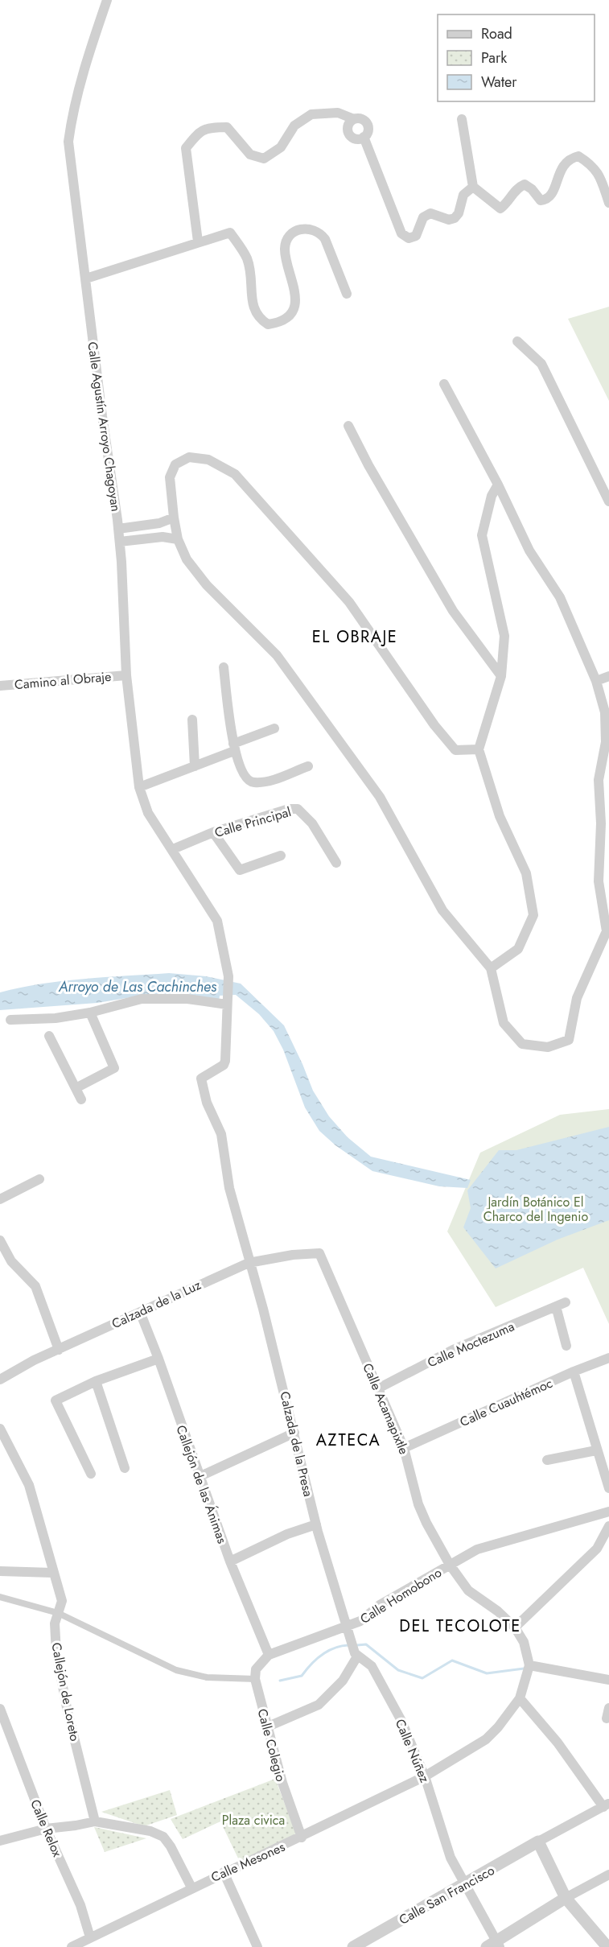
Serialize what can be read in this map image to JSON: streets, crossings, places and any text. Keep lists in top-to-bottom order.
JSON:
{
  "streets": {
    "street": [
      "Calle Agustín Arroyo Chagoyan",
      "Camino al Obraje",
      "Calle Principal",
      "Calzada de la Luz",
      "Calle Moctezuma",
      "Calle Cuauhtémoc",
      "Calle Acamapixtle",
      "Calzada de la Presa",
      "Callejón de las Ánimas",
      "Calle Homobono",
      "Callejón de Loreto",
      "Calle Colegio",
      "Calle Núñez",
      "Calle Relox",
      "Calle Mesones",
      "Calle San Francisco"
    ]
  },
  "crossings": [
    ["Calle Agustín Arroyo Chagoyan", "Camino al Obraje"],
    ["Calle Agustín Arroyo Chagoyan", "Calle Principal"],
    ["Calle Agustín Arroyo Chagoyan", "Calzada de la Presa"],
    ["Calzada de la Luz", "Calle Acamapixtle"],
    ["Calzada de la Luz", "Calzada de la Presa"],
    ["Calzada de la Luz", "Callejón de las Ánimas"],
    ["Calle Moctezuma", "Calle Acamapixtle"],
    ["Calle Cuauhtémoc", "Calle Acamapixtle"],
    ["Calle Acamapixtle", "Calle Homobono"],
    ["Calzada de la Presa", "Calle Homobono"],
    ["Callejón de las Ánimas", "Calle Homobono"],
    ["Calle Colegio", "Calle Mesones"],
    ["Calle Núñez", "Calle Mesones"],
    ["Calle Núñez", "Calle San Francisco"],
    ["Calle Relox", "Calle Mesones"]
  ],
  "districts": ["EL OBRAJE", "AZTECA", "DEL TECOLOTE"],
  "water": ["Arroyo de Las Cachinches"],
  "parks": ["Jardín Botánico El Charco del Ingenio", "Plaza civica"],
  "legend": ["Road", "Park", "Water"]
}
